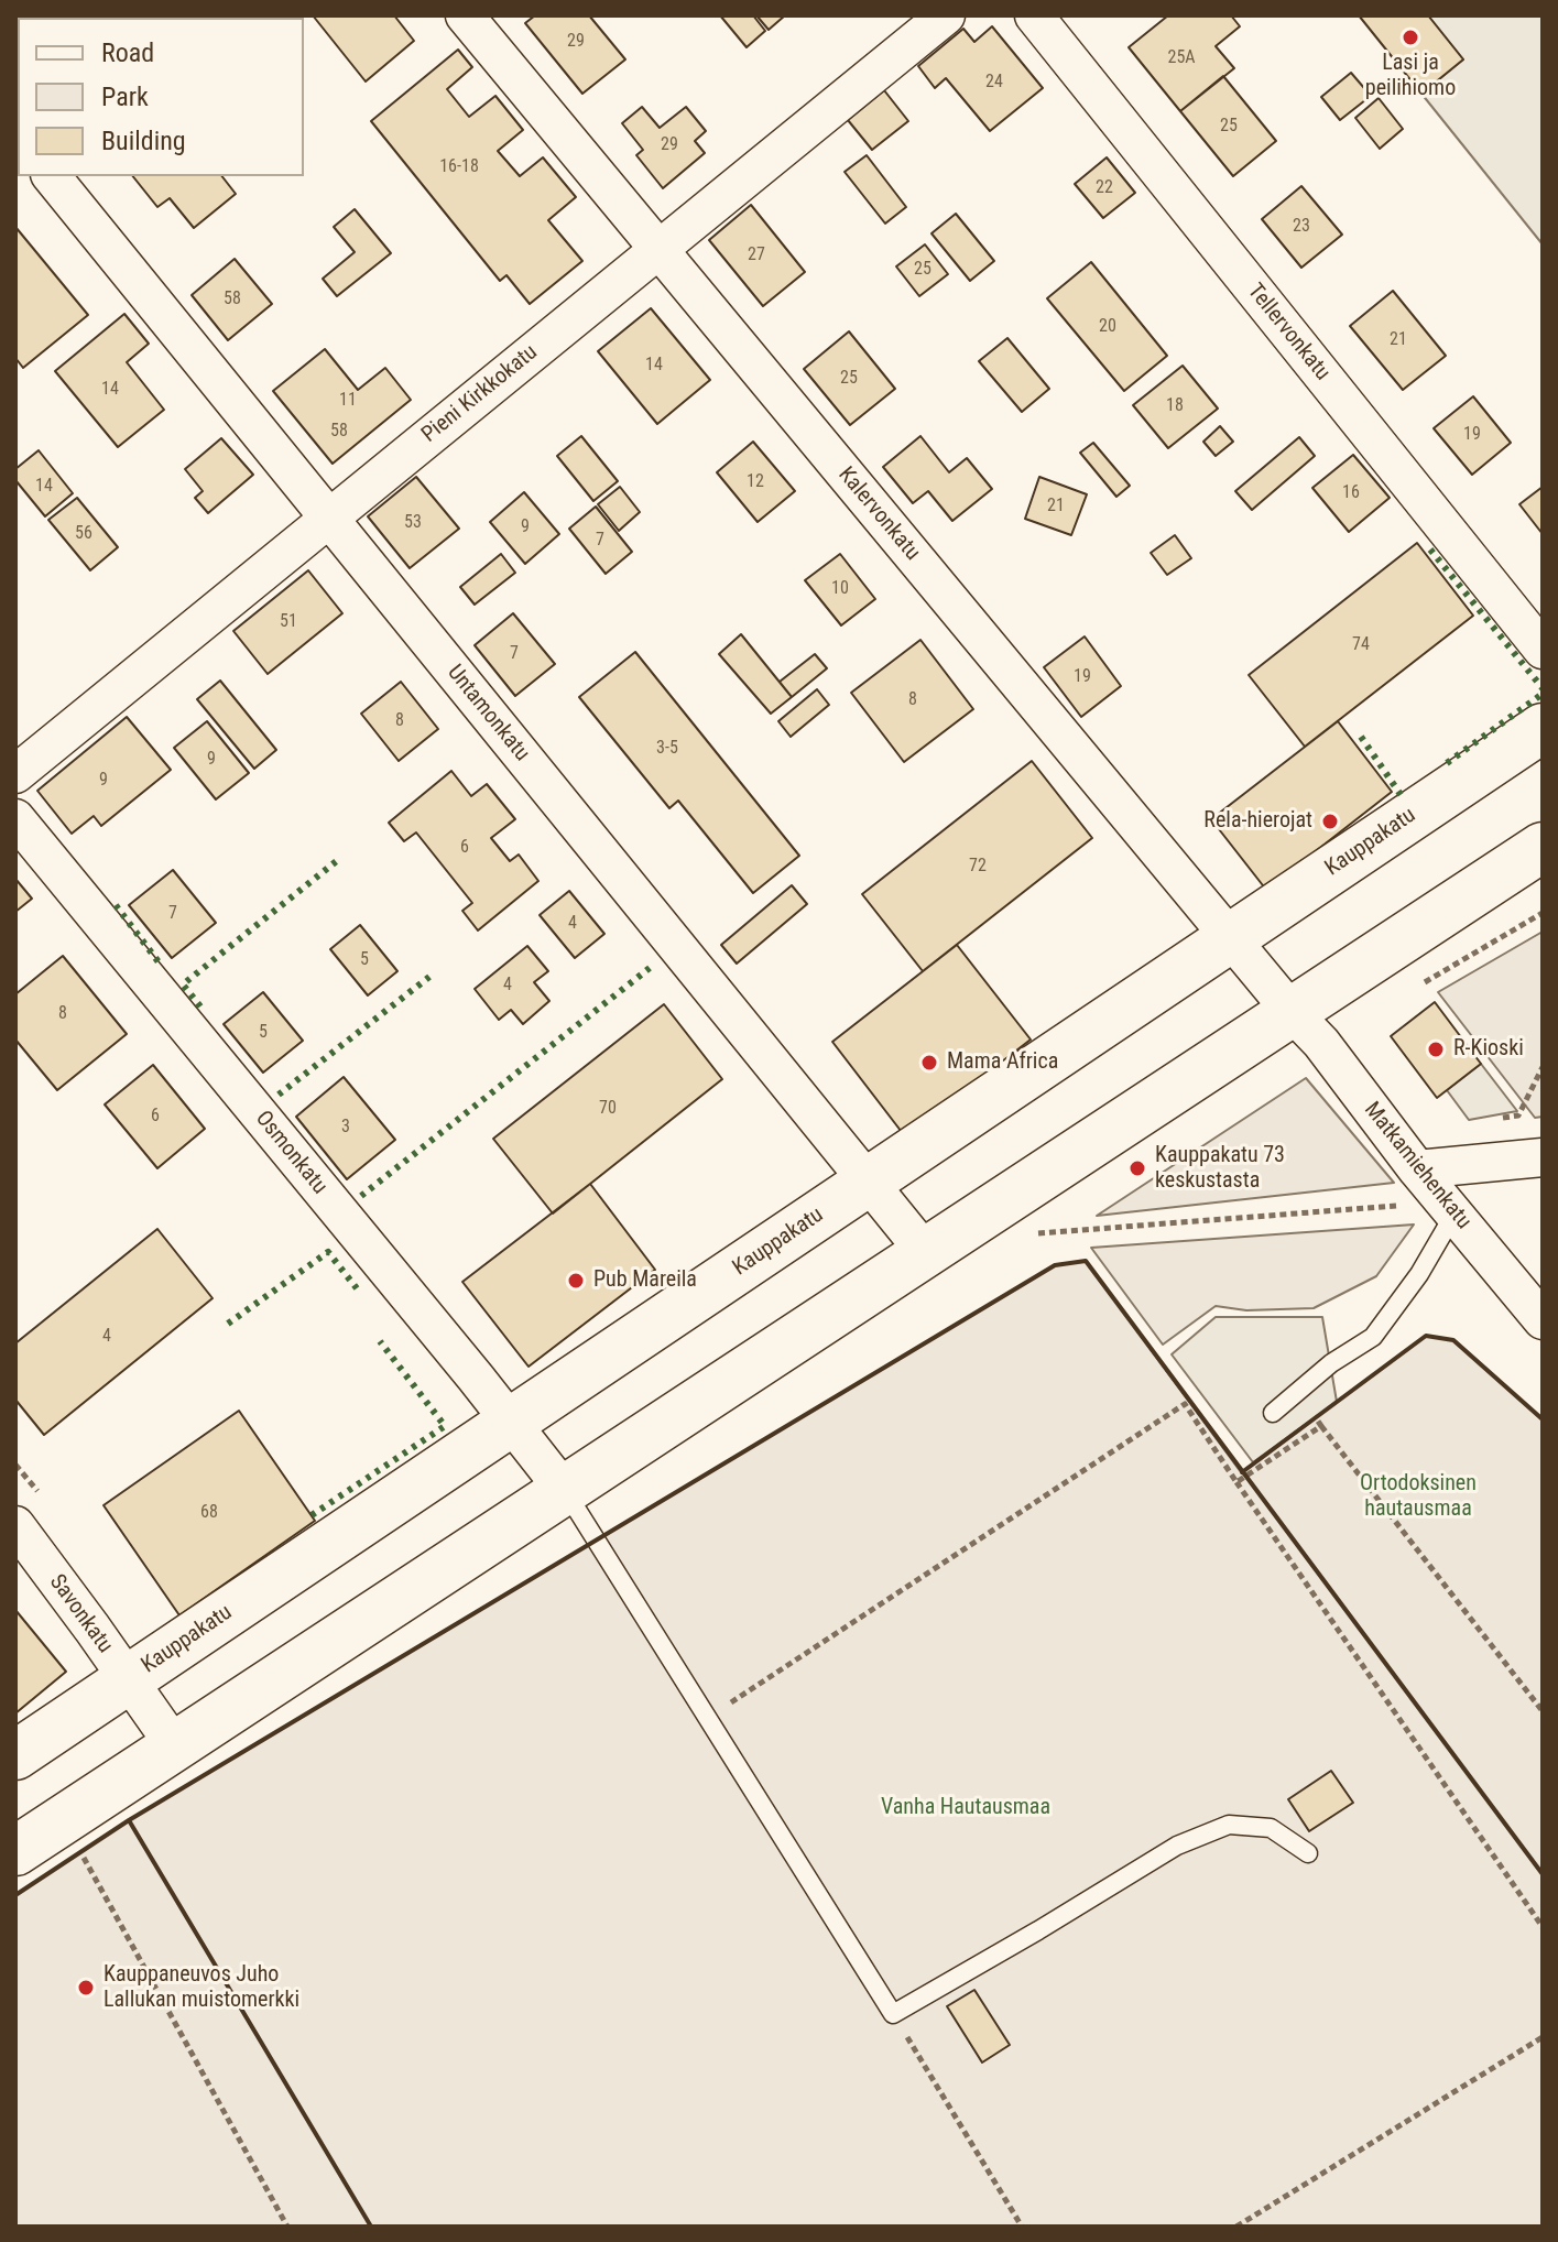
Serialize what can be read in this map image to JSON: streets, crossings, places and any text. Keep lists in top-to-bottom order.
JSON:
{
  "streets": {
    "main road": ["Kauppakatu"],
    "street": [
      "Tellervonkatu",
      "Pieni Kirkkokatu",
      "Kalervonkatu",
      "Untamonkatu",
      "Osmonkatu",
      "Matkamiehenkatu",
      "Savonkatu"
    ]
  },
  "crossings": [
    ["Pieni Kirkkokatu", "Kalervonkatu"],
    ["Pieni Kirkkokatu", "Untamonkatu"],
    ["Kalervonkatu", "Kauppakatu"],
    ["Kalervonkatu", "Matkamiehenkatu"],
    ["Untamonkatu", "Kauppakatu"],
    ["Kauppakatu", "Osmonkatu"],
    ["Kauppakatu", "Savonkatu"]
  ],
  "parks": ["Ortodoksinen hautausmaa", "Vanha Hautausmaa"],
  "places": [
    "Lasi ja peilihiomo",
    "Rela-hierojat",
    "R-Kioski",
    "Mama Africa",
    "Kauppakatu 73 keskustasta",
    "Pub Mareila",
    "Kauppaneuvos Juho Lallukan muistomerkki"
  ],
  "house_numbers": [
    "29",
    "25A",
    "24",
    "25",
    "29",
    "16-18",
    "22",
    "23",
    "27",
    "25",
    "58",
    "20",
    "21",
    "14",
    "25",
    "14",
    "11",
    "18",
    "58",
    "19",
    "12",
    "14",
    "16",
    "21",
    "53",
    "9",
    "56",
    "7",
    "10",
    "51",
    "74",
    "7",
    "19",
    "8",
    "8",
    "3-5",
    "9",
    "9",
    "6",
    "72",
    "7",
    "4",
    "5",
    "4",
    "8",
    "5",
    "70",
    "6",
    "3",
    "4",
    "68"
  ],
  "legend": ["Road", "Park", "Building"]
}
